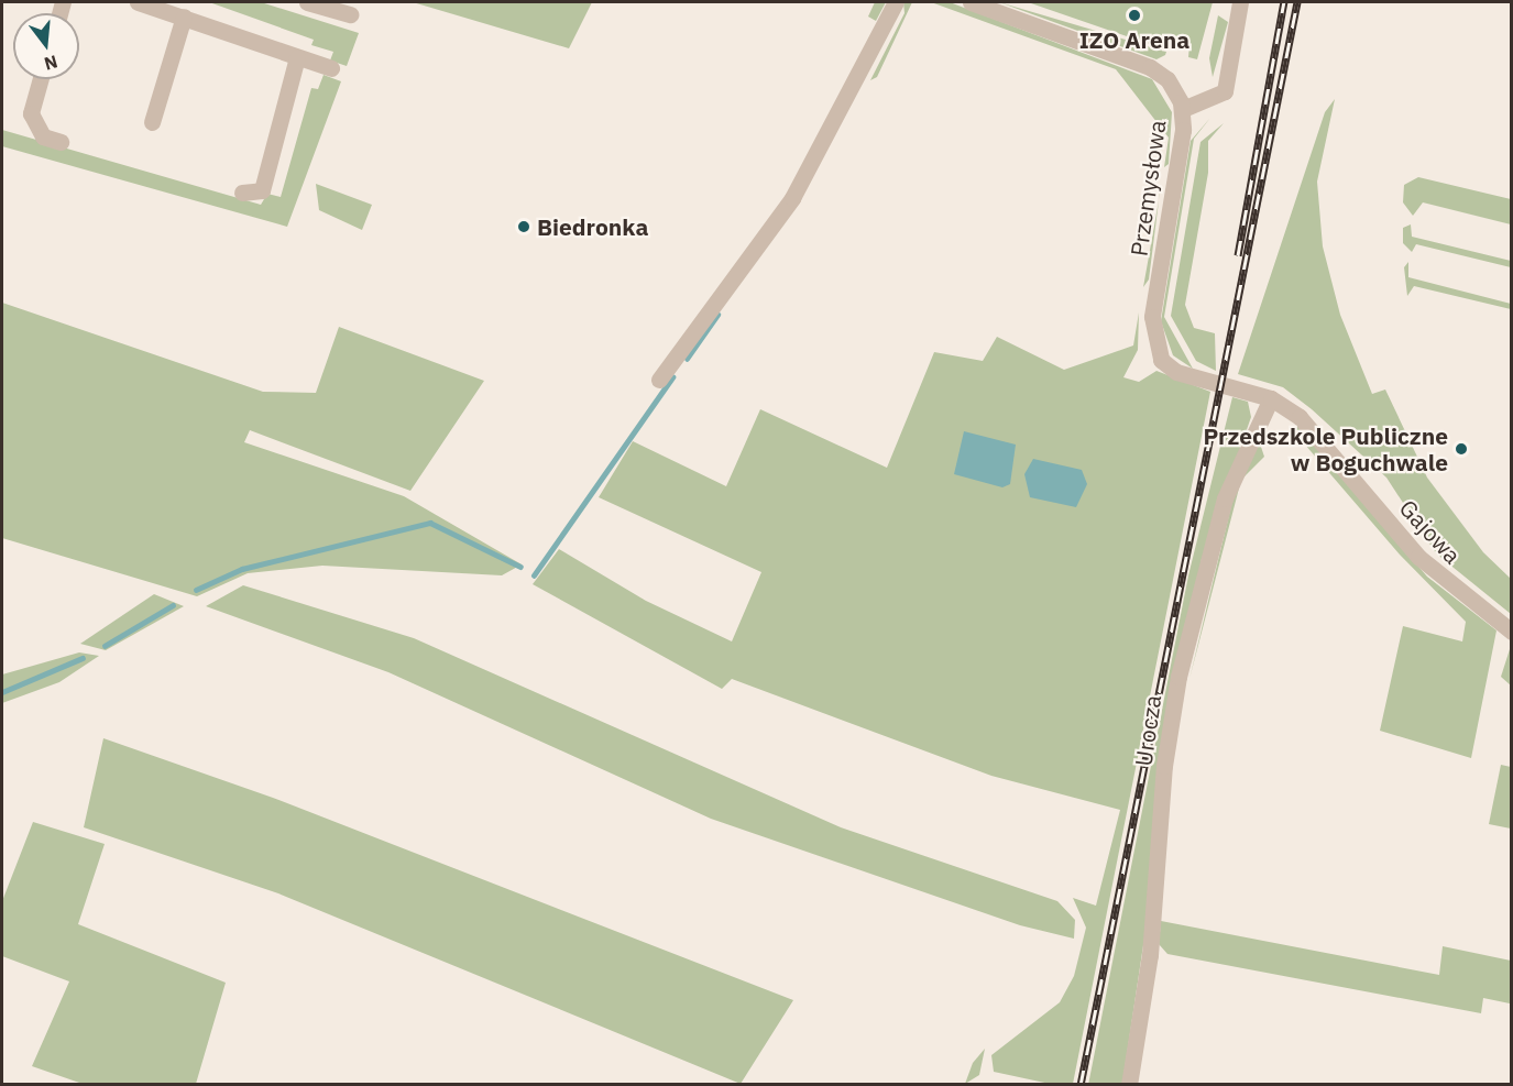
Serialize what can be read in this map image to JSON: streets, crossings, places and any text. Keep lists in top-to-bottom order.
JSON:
{
  "streets": {
    "street": ["Przemysłowa", "Gajowa", "Urocza"]
  },
  "crossings": [
    ["Przemysłowa", "Gajowa"],
    ["Przemysłowa", "Urocza"],
    ["Gajowa", "Urocza"]
  ],
  "places": ["IZO Arena", "Biedronka", "Przedszkole Publiczne w Boguchwale"],
  "north": "bottom"
}
